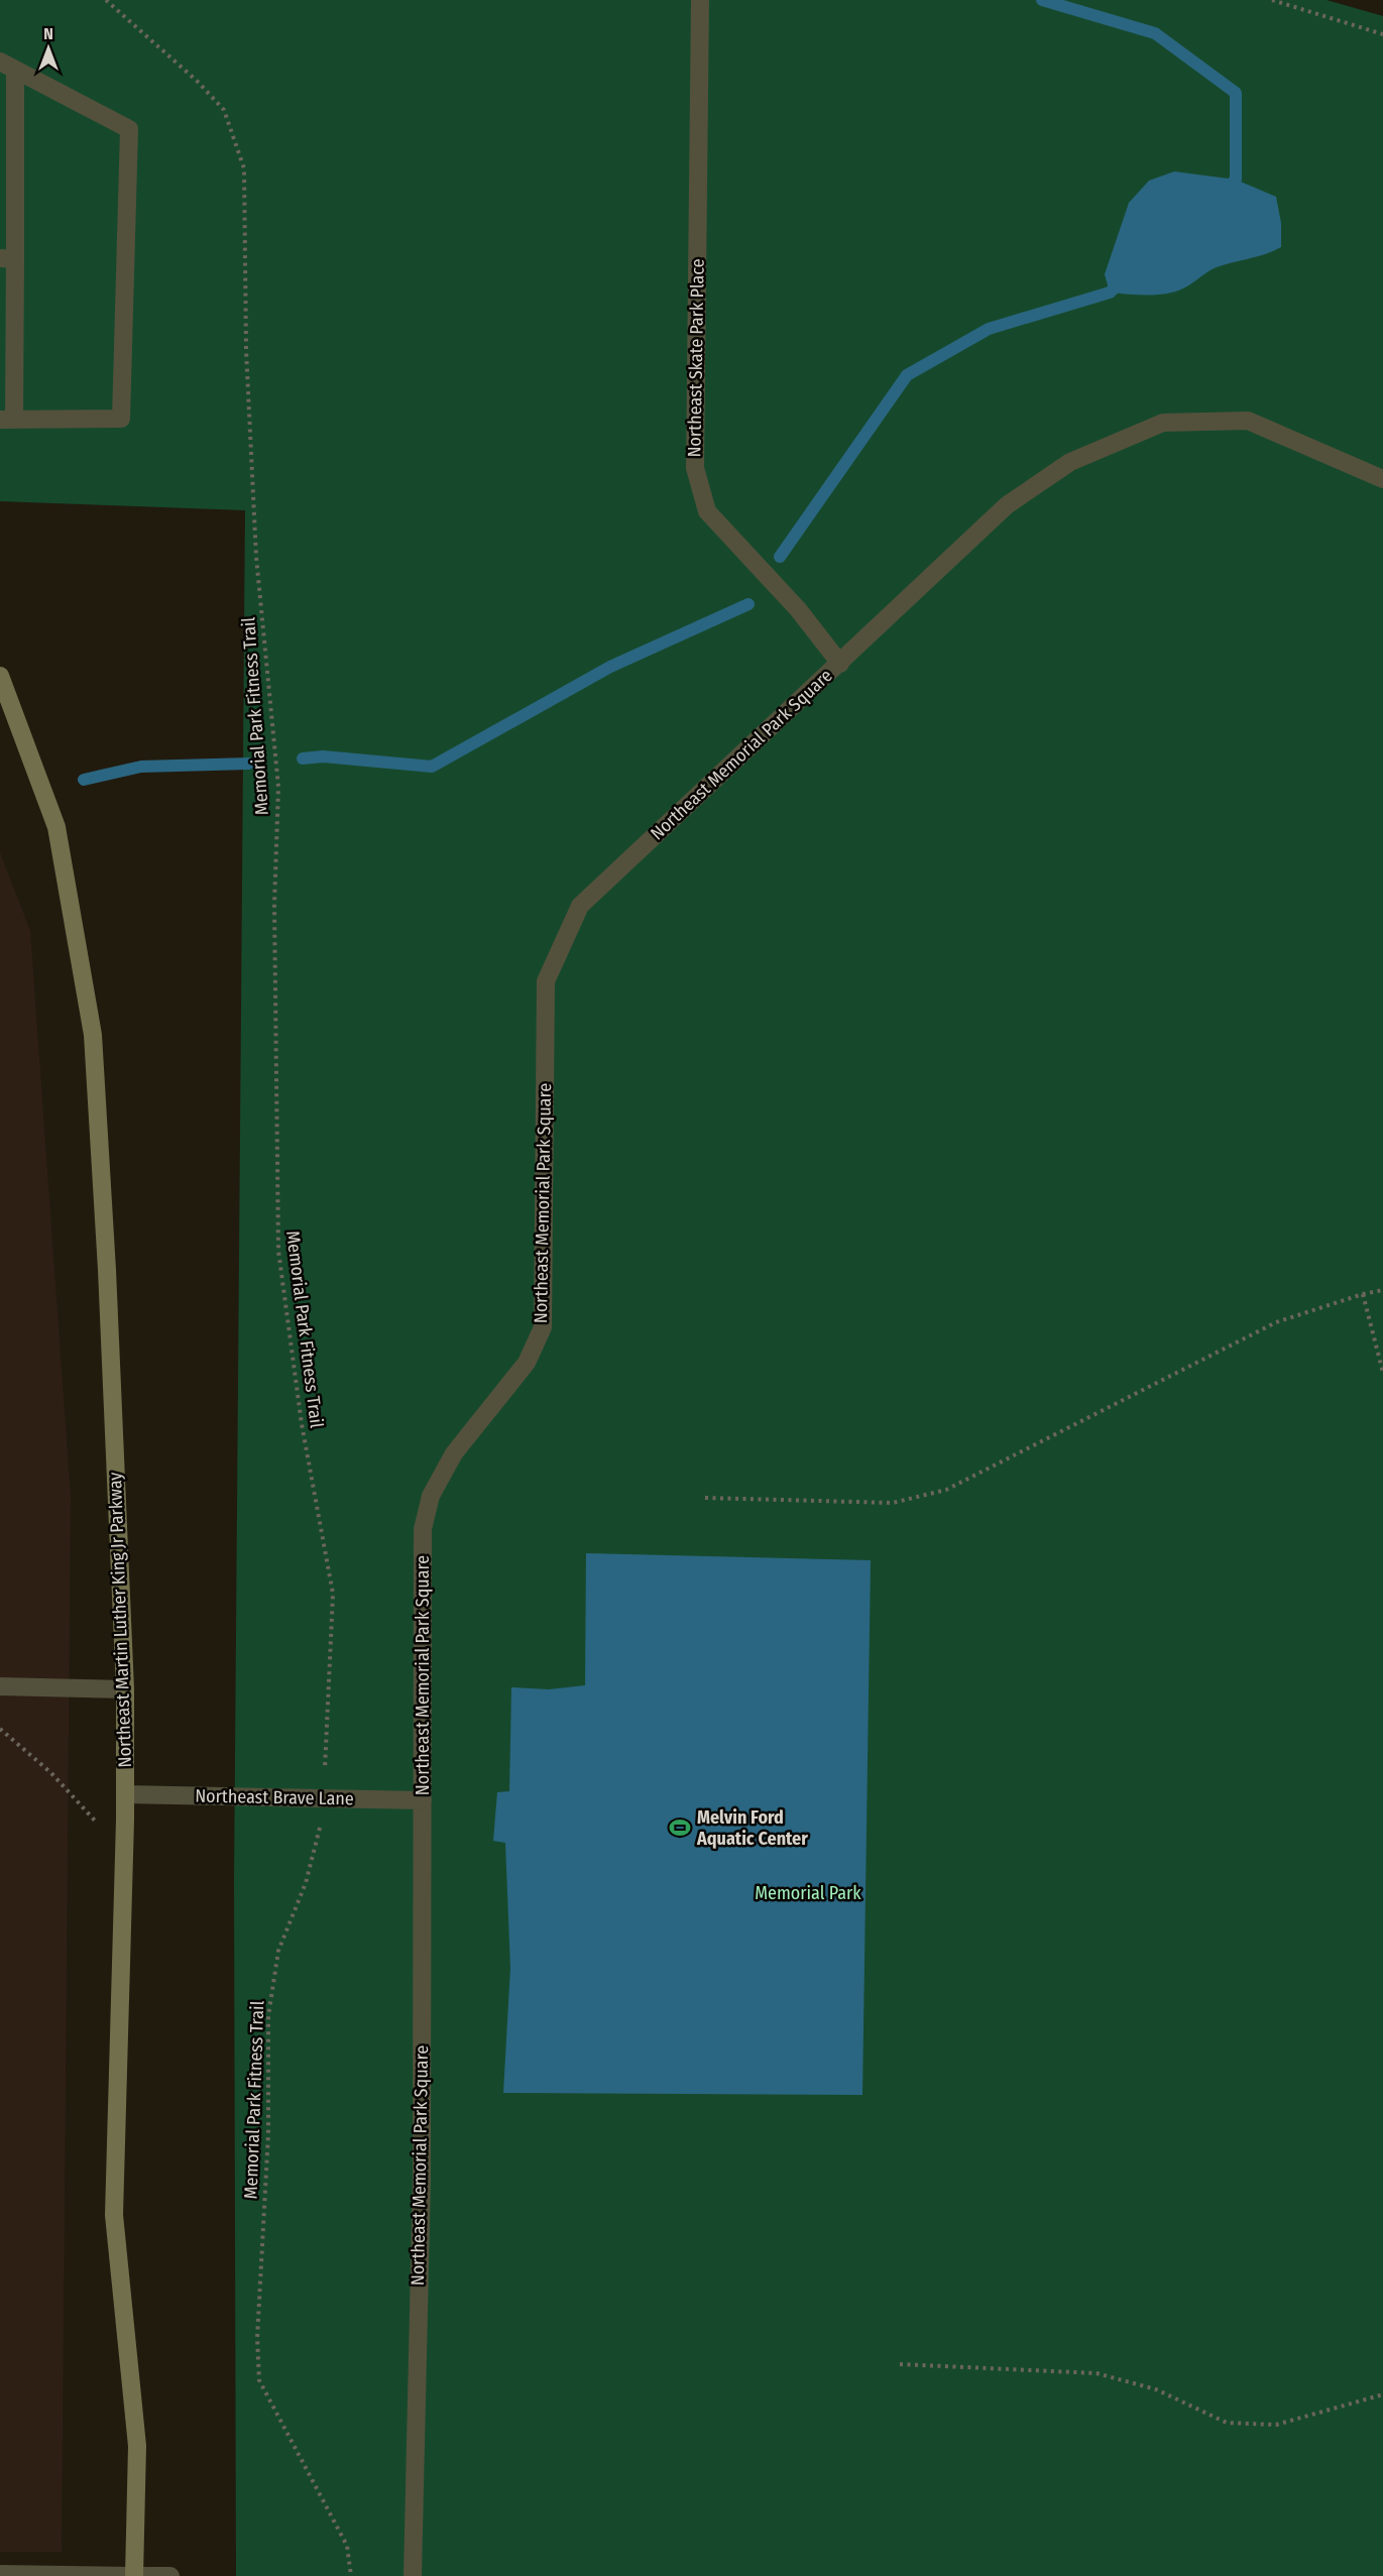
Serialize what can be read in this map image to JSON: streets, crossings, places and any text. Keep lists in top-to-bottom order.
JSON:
{
  "streets": {
    "street": [
      "Northeast Skate Park Place",
      "Northeast Memorial Park Square",
      "Northeast Martin Luther King Jr Parkway",
      "Northeast Brave Lane"
    ],
    "path": ["Memorial Park Fitness Trail"]
  },
  "crossings": [
    ["Northeast Skate Park Place", "Northeast Memorial Park Square"],
    ["Memorial Park Fitness Trail", "Northeast Brave Lane"],
    ["Northeast Memorial Park Square", "Northeast Brave Lane"],
    ["Northeast Martin Luther King Jr Parkway", "Northeast Brave Lane"]
  ],
  "parks": ["Memorial Park"],
  "places": {
    "sports": ["Melvin Ford Aquatic Center"]
  },
  "north": "top"
}
